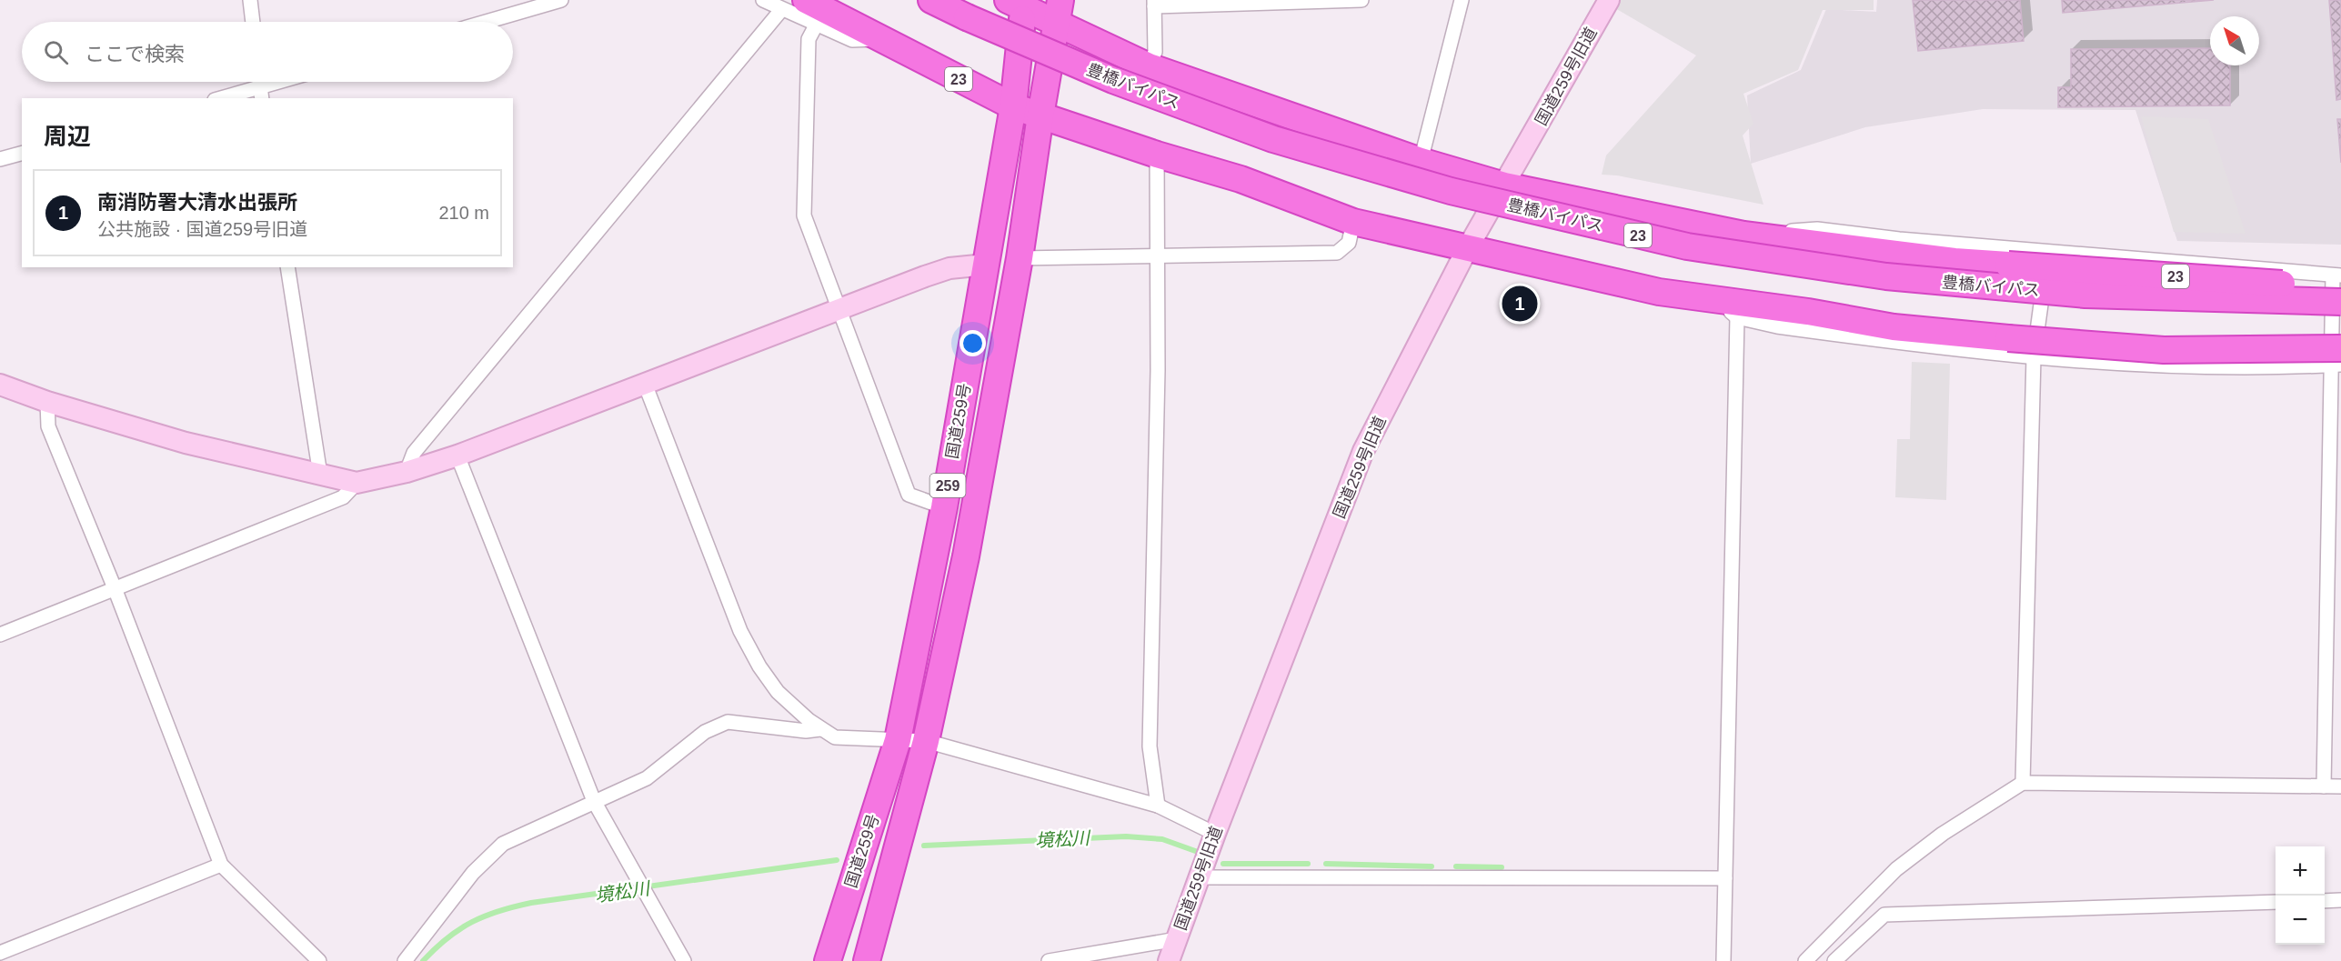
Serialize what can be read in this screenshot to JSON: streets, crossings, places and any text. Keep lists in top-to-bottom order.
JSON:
{
  "streets": {
    "highway": [
      "23",
      "豊橋バイパス",
      "国道259号",
      "259"
    ],
    "street": ["国道259号旧道"]
  },
  "crossings": [
    ["国道259号旧道", "23"],
    ["23", "国道259号"]
  ],
  "water": ["境松川"],
  "north": "top left",
  "page": {
    "search": "ここで検索",
    "heading": "周辺",
    "list": [
      {
        "mark": "1",
        "name": "南消防署大清水出張所",
        "note": "公共施設 · 国道259号旧道",
        "value": "210 m"
      }
    ],
    "pins": "1",
    "map_buttons": ["+", "−"]
  }
}
